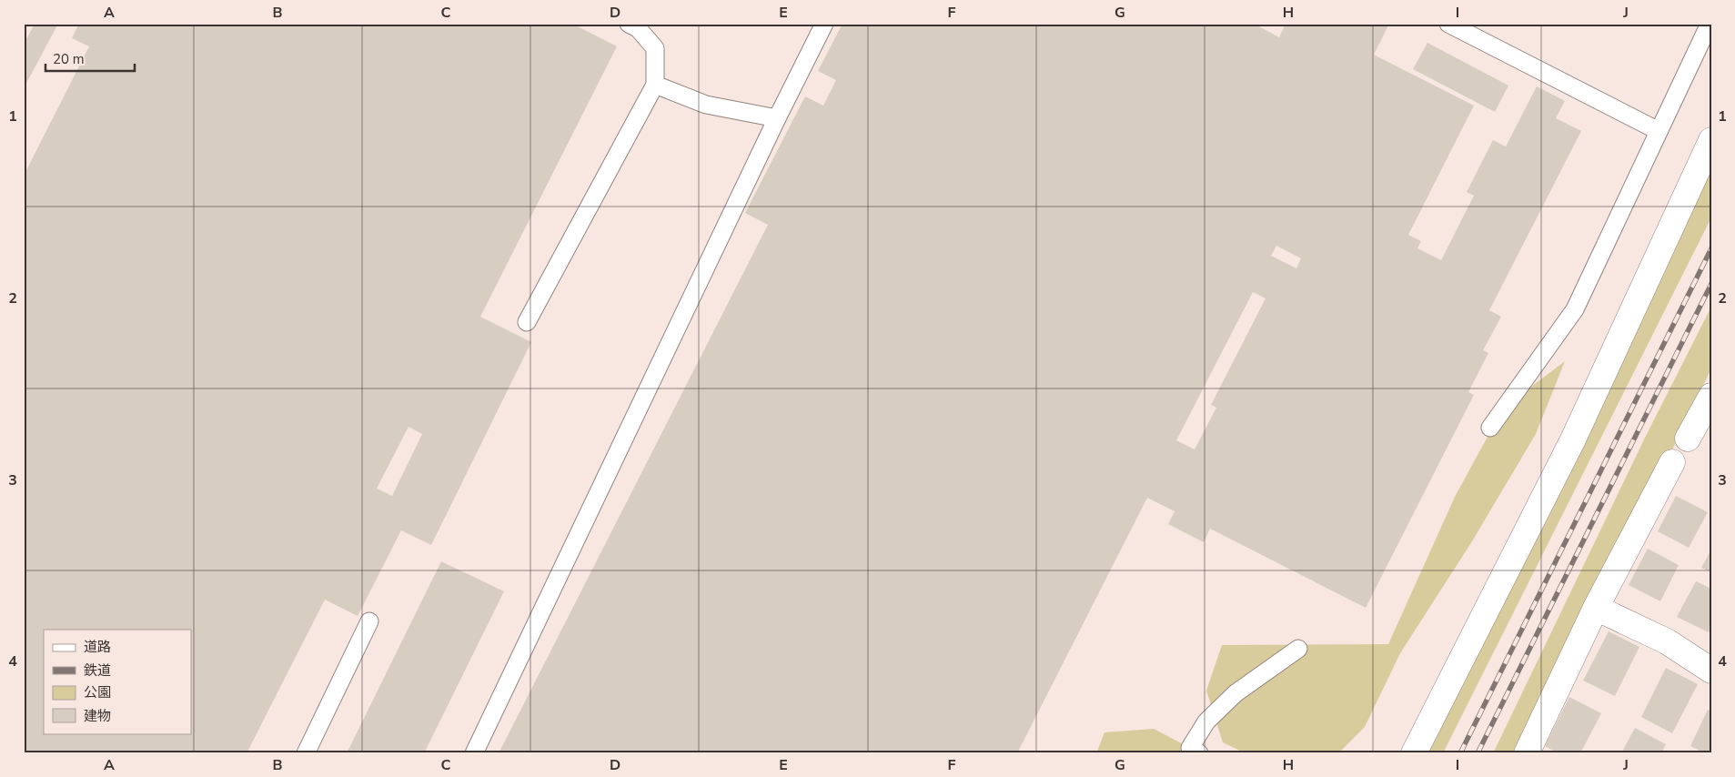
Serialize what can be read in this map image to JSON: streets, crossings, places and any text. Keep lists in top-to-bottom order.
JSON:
{
  "legend": [
    "道路",
    "鉄道",
    "公園",
    "建物"
  ],
  "scale_bar": "20 m",
  "grid": {
    "columns": [
      "A",
      "B",
      "C",
      "D",
      "E",
      "F",
      "G",
      "H",
      "I",
      "J"
    ],
    "rows": [
      "1",
      "2",
      "3",
      "4"
    ]
  }
}
